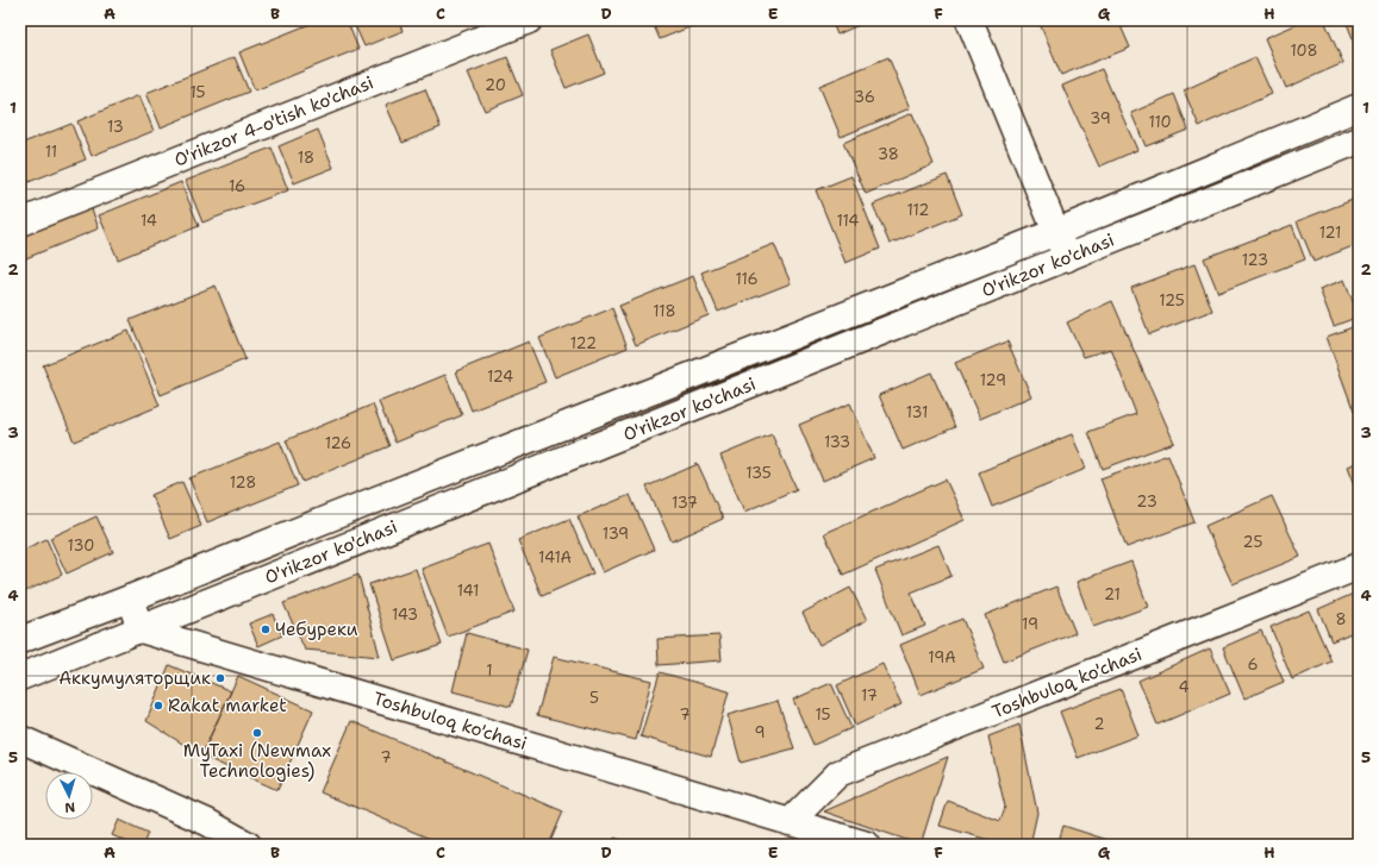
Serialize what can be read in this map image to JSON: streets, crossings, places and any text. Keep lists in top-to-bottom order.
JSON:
{
  "streets": {
    "main road": ["O'rikzor 4-o'tish ko'chasi", "O'rikzor ko'chasi", "Toshbuloq ko'chasi"]
  },
  "crossings": [
    ["O'rikzor ko'chasi", "Toshbuloq ko'chasi"]
  ],
  "places": [
    "Чебуреки",
    "Аккумуляторщик",
    "Rakat market",
    "MyTaxi (Newmax Technologies)"
  ],
  "house_numbers": [
    "108",
    "20",
    "15",
    "36",
    "39",
    "110",
    "13",
    "11",
    "38",
    "18",
    "16",
    "112",
    "14",
    "114",
    "121",
    "123",
    "116",
    "125",
    "118",
    "122",
    "124",
    "129",
    "131",
    "133",
    "126",
    "135",
    "128",
    "23",
    "137",
    "139",
    "25",
    "130",
    "141A",
    "141",
    "21",
    "143",
    "8",
    "19",
    "19A",
    "6",
    "1",
    "4",
    "17",
    "5",
    "7",
    "15",
    "2",
    "9",
    "7"
  ],
  "north": "bottom",
  "grid": {
    "columns": [
      "A",
      "B",
      "C",
      "D",
      "E",
      "F",
      "G",
      "H"
    ],
    "rows": [
      "1",
      "2",
      "3",
      "4",
      "5"
    ]
  }
}
